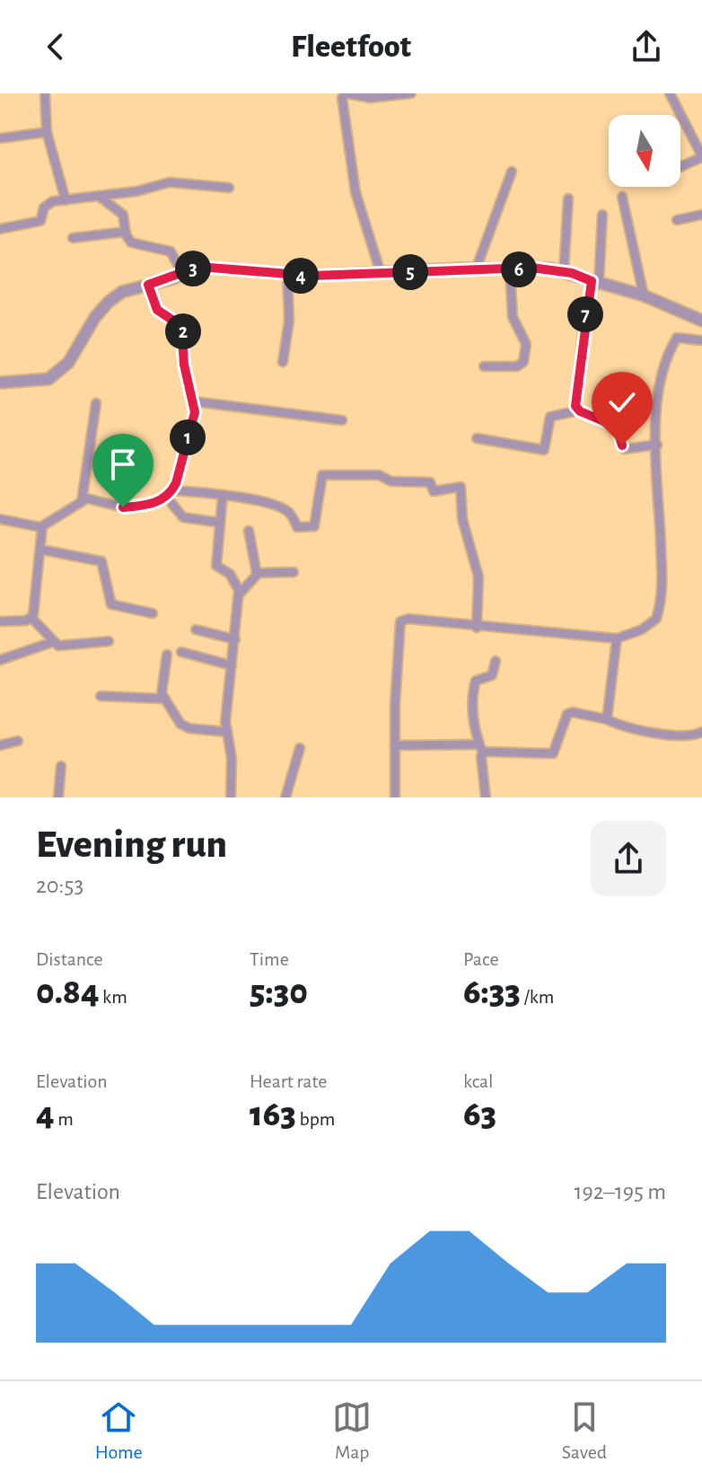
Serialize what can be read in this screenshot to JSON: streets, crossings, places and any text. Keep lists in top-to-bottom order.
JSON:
{
  "north": "bottom",
  "page": {
    "header": "Fleetfoot",
    "pins": [
      "3",
      "6",
      "5",
      "4",
      "7",
      "2",
      "1"
    ],
    "heading": ["Evening run", "20:53"],
    "stats": [
      ["Distance", "0.84 km"],
      ["Time", "5:30"],
      ["Pace", "6:33 /km"],
      ["Elevation", "4 m"],
      ["Heart rate", "163 bpm"],
      ["kcal", "63"]
    ],
    "chart": ["Elevation", "192–195 m"],
    "tabs": ["Home", "Map", "Saved"]
  }
}
